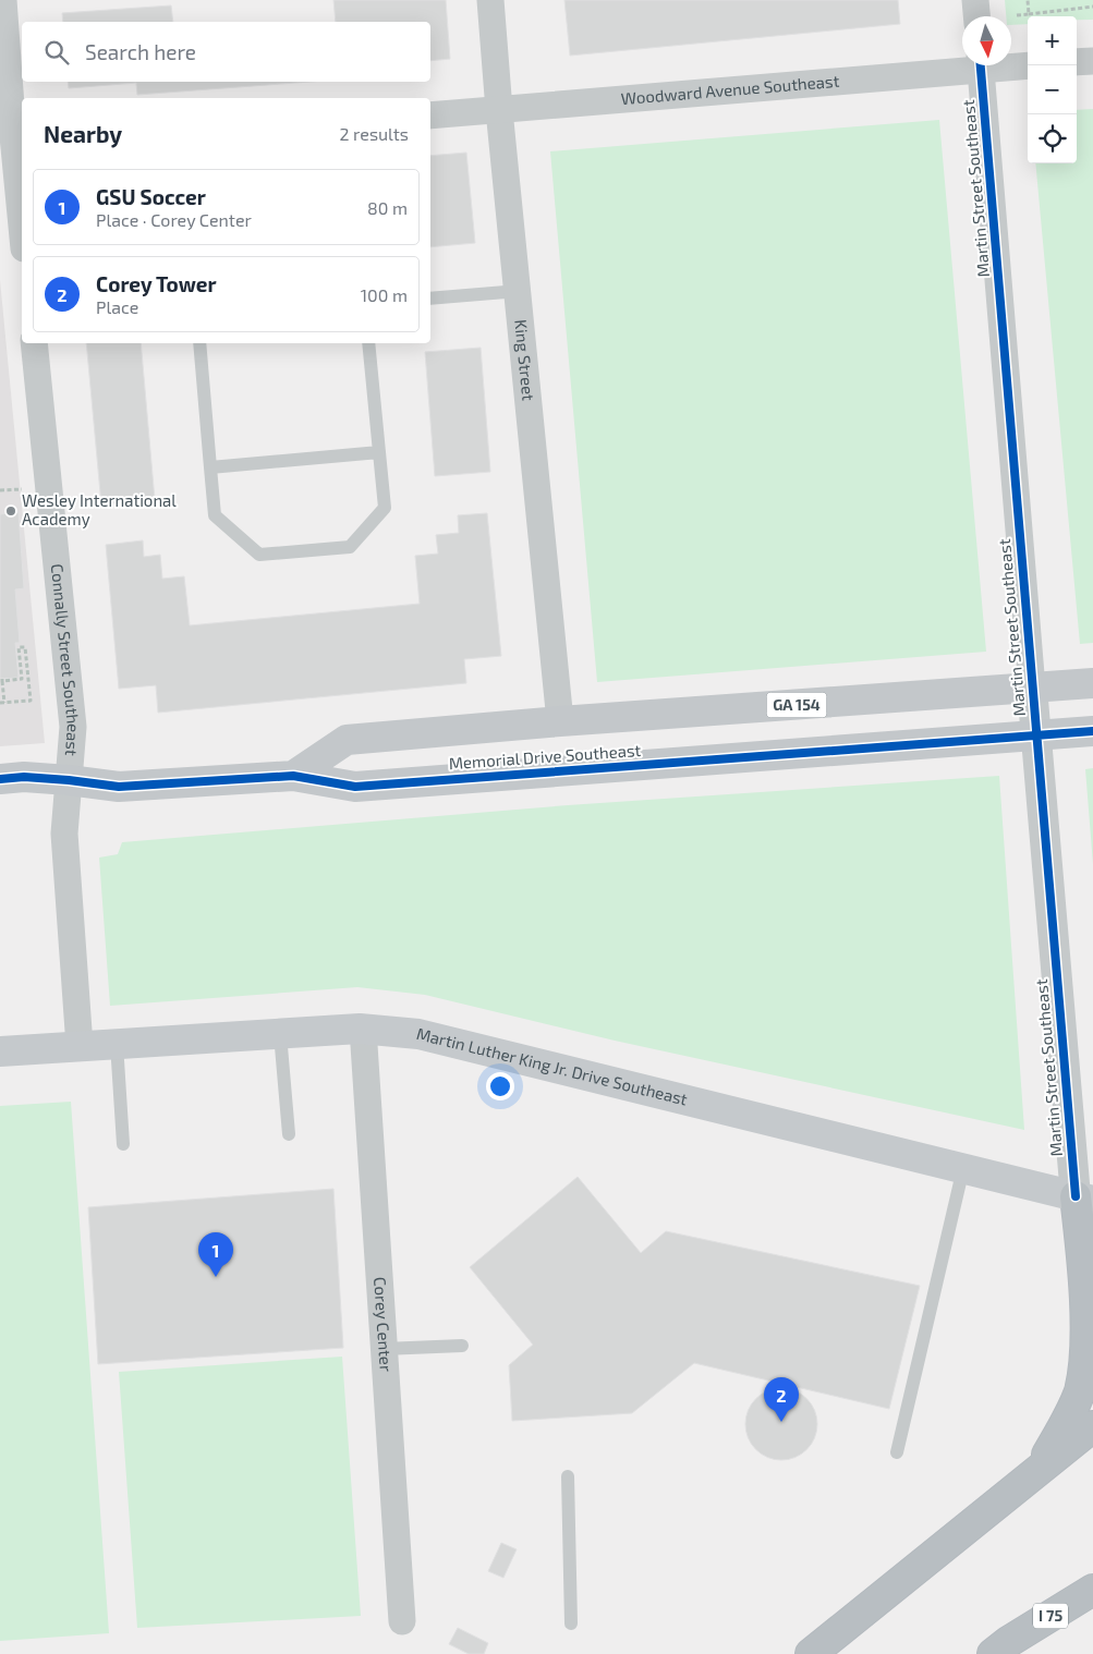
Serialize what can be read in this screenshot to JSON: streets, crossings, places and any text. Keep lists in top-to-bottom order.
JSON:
{
  "streets": {
    "highway": ["I 75"],
    "main road": ["GA 154", "Memorial Drive Southeast", "Martin Luther King Jr. Drive Southeast"],
    "street": [
      "Woodward Avenue Southeast",
      "Martin Street Southeast",
      "King Street",
      "Connally Street Southeast",
      "Corey Center"
    ]
  },
  "crossings": [
    ["Woodward Avenue Southeast", "King Street"],
    ["Martin Street Southeast", "Memorial Drive Southeast"],
    ["Martin Street Southeast", "Martin Luther King Jr. Drive Southeast"],
    ["King Street", "Memorial Drive Southeast"],
    ["Connally Street Southeast", "Memorial Drive Southeast"],
    ["Connally Street Southeast", "Martin Luther King Jr. Drive Southeast"],
    ["Martin Luther King Jr. Drive Southeast", "Corey Center"]
  ],
  "places": ["Wesley International Academy"],
  "north": "bottom",
  "page": {
    "map_buttons": ["+", "−"],
    "search": "Search here",
    "heading": ["Nearby", "2 results"],
    "list": [
      {
        "mark": "1",
        "name": "GSU Soccer",
        "note": "Place · Corey Center",
        "value": "80 m"
      },
      {
        "mark": "2",
        "name": "Corey Tower",
        "note": "Place",
        "value": "100 m"
      }
    ],
    "pins": ["1", "2"]
  }
}
